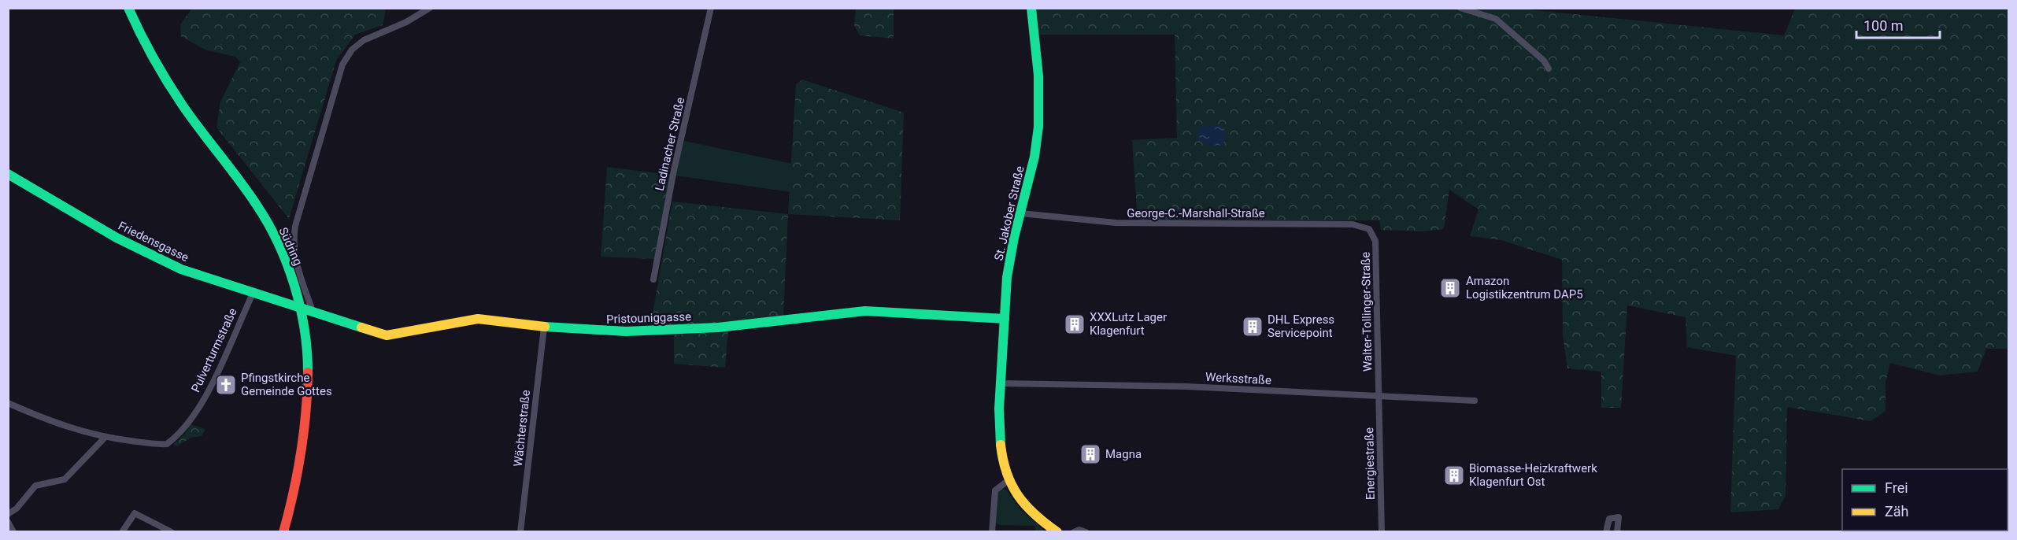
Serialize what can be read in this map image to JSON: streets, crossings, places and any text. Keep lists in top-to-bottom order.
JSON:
{
  "streets": {
    "main road": [
      "St. Jakober Straße",
      "Friedensgasse",
      "Südring",
      "Pristouniggasse"
    ],
    "street": [
      "Ladinacher Straße",
      "George-C.-Marshall-Straße",
      "Walter-Tollinger-Straße",
      "Pulverturmstraße",
      "Werksstraße",
      "Wächterstraße",
      "Energiestraße"
    ]
  },
  "crossings": [
    ["St. Jakober Straße", "George-C.-Marshall-Straße"],
    ["St. Jakober Straße", "Pristouniggasse"],
    ["St. Jakober Straße", "Werksstraße"],
    ["George-C.-Marshall-Straße", "Walter-Tollinger-Straße"],
    ["Friedensgasse", "Südring"],
    ["Friedensgasse", "Pristouniggasse"],
    ["Friedensgasse", "Pulverturmstraße"],
    ["Südring", "Pristouniggasse"],
    ["Walter-Tollinger-Straße", "Werksstraße"],
    ["Walter-Tollinger-Straße", "Energiestraße"],
    ["Pristouniggasse", "Wächterstraße"],
    ["Werksstraße", "Energiestraße"]
  ],
  "places": {
    "building": [
      "Amazon Logistikzentrum DAP5",
      "XXXLutz Lager Klagenfurt",
      "DHL Express Servicepoint",
      "Magna",
      "Biomasse-Heizkraftwerk Klagenfurt Ost"
    ],
    "church": ["Pfingstkirche Gemeinde Gottes"]
  },
  "legend": ["Frei", "Zäh"],
  "scale_bar": "100 m"
}
